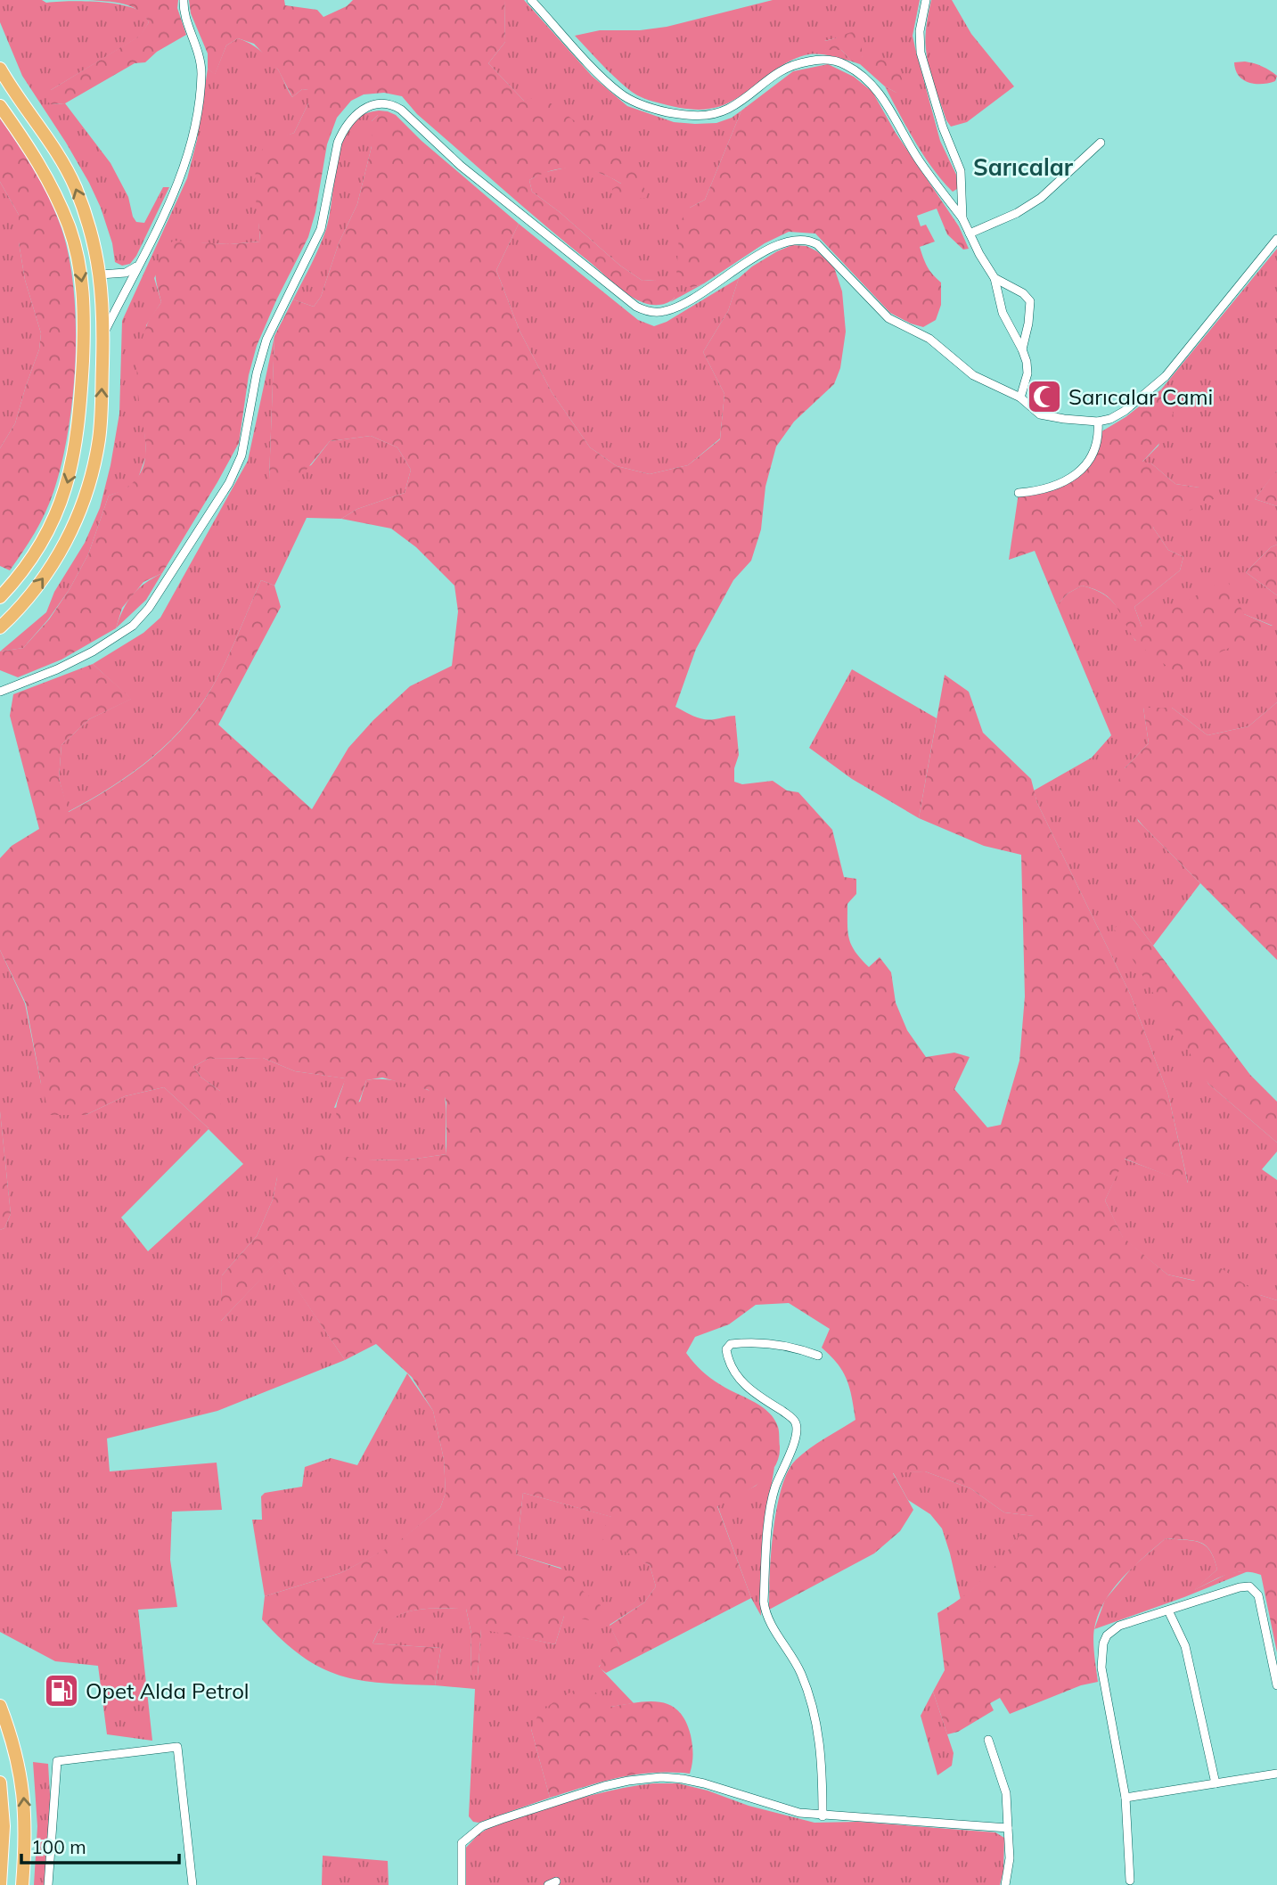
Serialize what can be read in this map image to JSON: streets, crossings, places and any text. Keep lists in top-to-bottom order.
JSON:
{
  "districts": ["Sarıcalar"],
  "places": {
    "mosque": ["Sarıcalar Cami"],
    "fuel station": ["Opet Alda Petrol"]
  },
  "scale_bar": "100 m"
}
